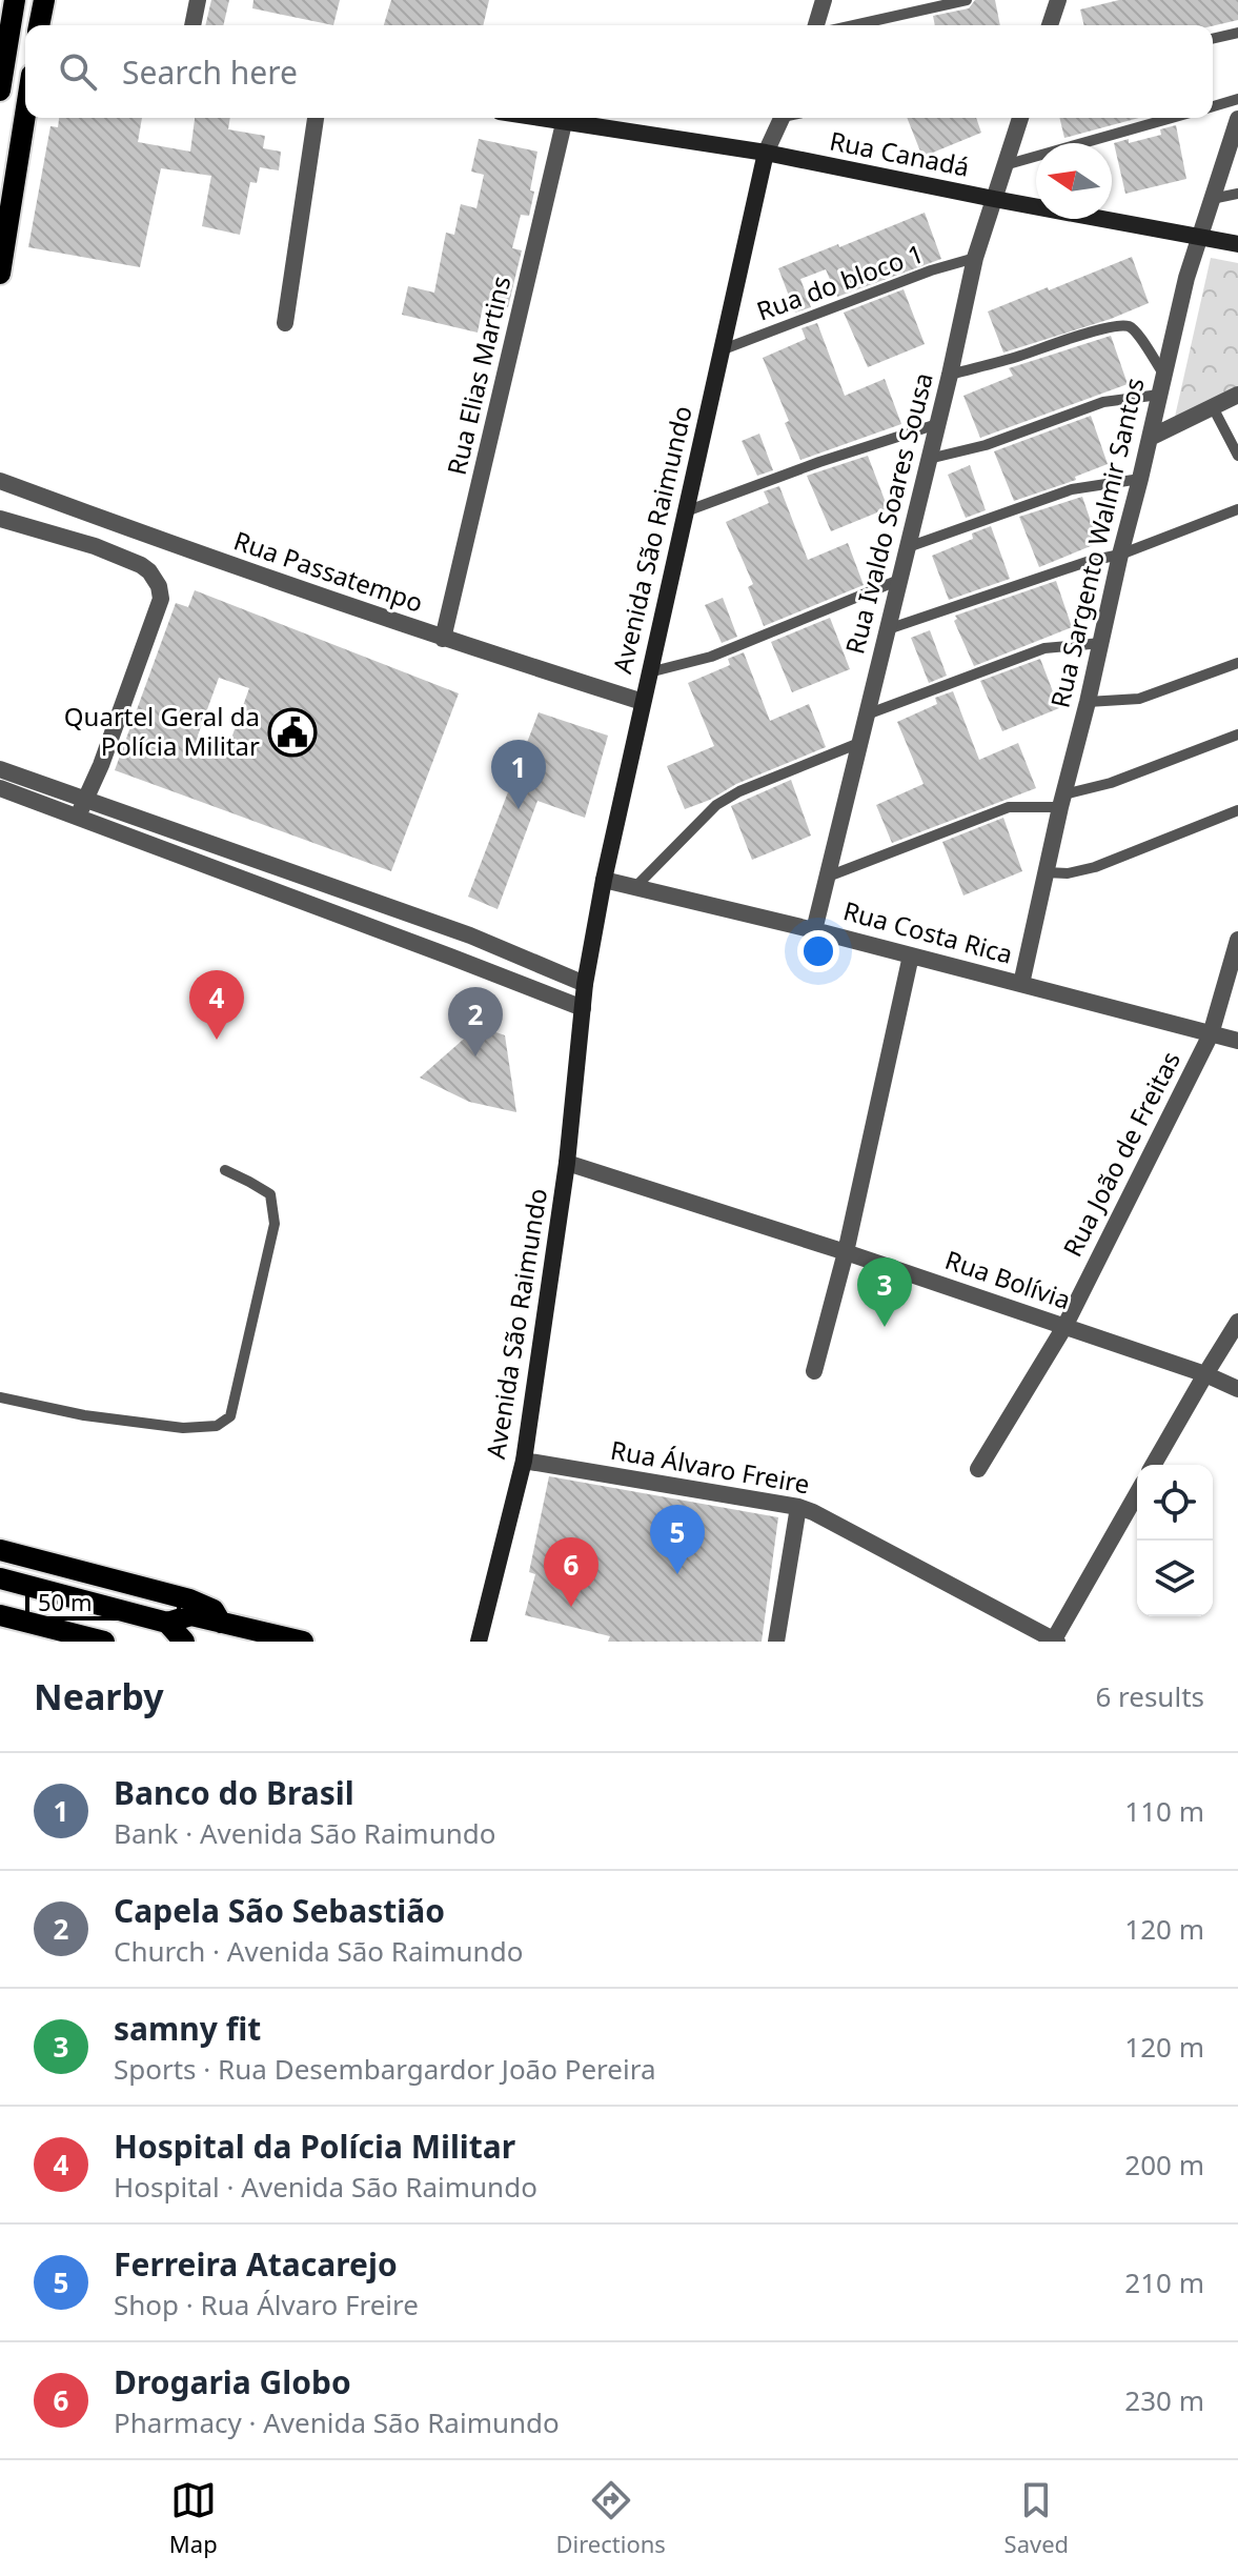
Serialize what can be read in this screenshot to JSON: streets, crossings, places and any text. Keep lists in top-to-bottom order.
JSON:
{
  "streets": {
    "street": [
      "Rua Canadá",
      "Rua Elias Martins",
      "Rua Ivaldo Soares Sousa",
      "Avenida São Raimundo",
      "Rua Sargento Walmir Santos",
      "Rua Passatempo",
      "Rua Costa Rica",
      "Rua João de Freitas",
      "Rua Bolívia",
      "Rua Álvaro Freire"
    ],
    "lane": ["Rua do bloco 1"]
  },
  "crossings": [
    ["Rua Canadá", "Rua Elias Martins"],
    ["Rua Canadá", "Rua Ivaldo Soares Sousa"],
    ["Rua Canadá", "Avenida São Raimundo"],
    ["Rua Canadá", "Rua Sargento Walmir Santos"],
    ["Rua do bloco 1", "Rua Ivaldo Soares Sousa"],
    ["Rua do bloco 1", "Avenida São Raimundo"],
    ["Rua Elias Martins", "Rua Passatempo"],
    ["Rua Ivaldo Soares Sousa", "Rua Costa Rica"],
    ["Avenida São Raimundo", "Rua Passatempo"],
    ["Avenida São Raimundo", "Rua Costa Rica"],
    ["Avenida São Raimundo", "Rua Bolívia"],
    ["Avenida São Raimundo", "Rua Álvaro Freire"],
    ["Rua Sargento Walmir Santos", "Rua Costa Rica"],
    ["Rua Costa Rica", "Rua João de Freitas"],
    ["Rua João de Freitas", "Rua Bolívia"]
  ],
  "places": {
    "public building": ["Quartel Geral da Polícia Militar"]
  },
  "scale_bar": "50 m",
  "north": "left",
  "page": {
    "search": "Search here",
    "pins": [
      "1",
      "4",
      "2",
      "3",
      "5",
      "6"
    ],
    "scale": "50 m",
    "heading": ["Nearby", "6 results"],
    "list": [
      {
        "mark": "1",
        "name": "Banco do Brasil",
        "note": "Bank · Avenida São Raimundo",
        "value": "110 m"
      },
      {
        "mark": "2",
        "name": "Capela São Sebastião",
        "note": "Church · Avenida São Raimundo",
        "value": "120 m"
      },
      {
        "mark": "3",
        "name": "samny fit",
        "note": "Sports · Rua Desembargardor João Pereira",
        "value": "120 m"
      },
      {
        "mark": "4",
        "name": "Hospital da Polícia Militar",
        "note": "Hospital · Avenida São Raimundo",
        "value": "200 m"
      },
      {
        "mark": "5",
        "name": "Ferreira Atacarejo",
        "note": "Shop · Rua Álvaro Freire",
        "value": "210 m"
      },
      {
        "mark": "6",
        "name": "Drogaria Globo",
        "note": "Pharmacy · Avenida São Raimundo",
        "value": "230 m"
      }
    ],
    "nav": ["Map", "Directions", "Saved"]
  }
}
